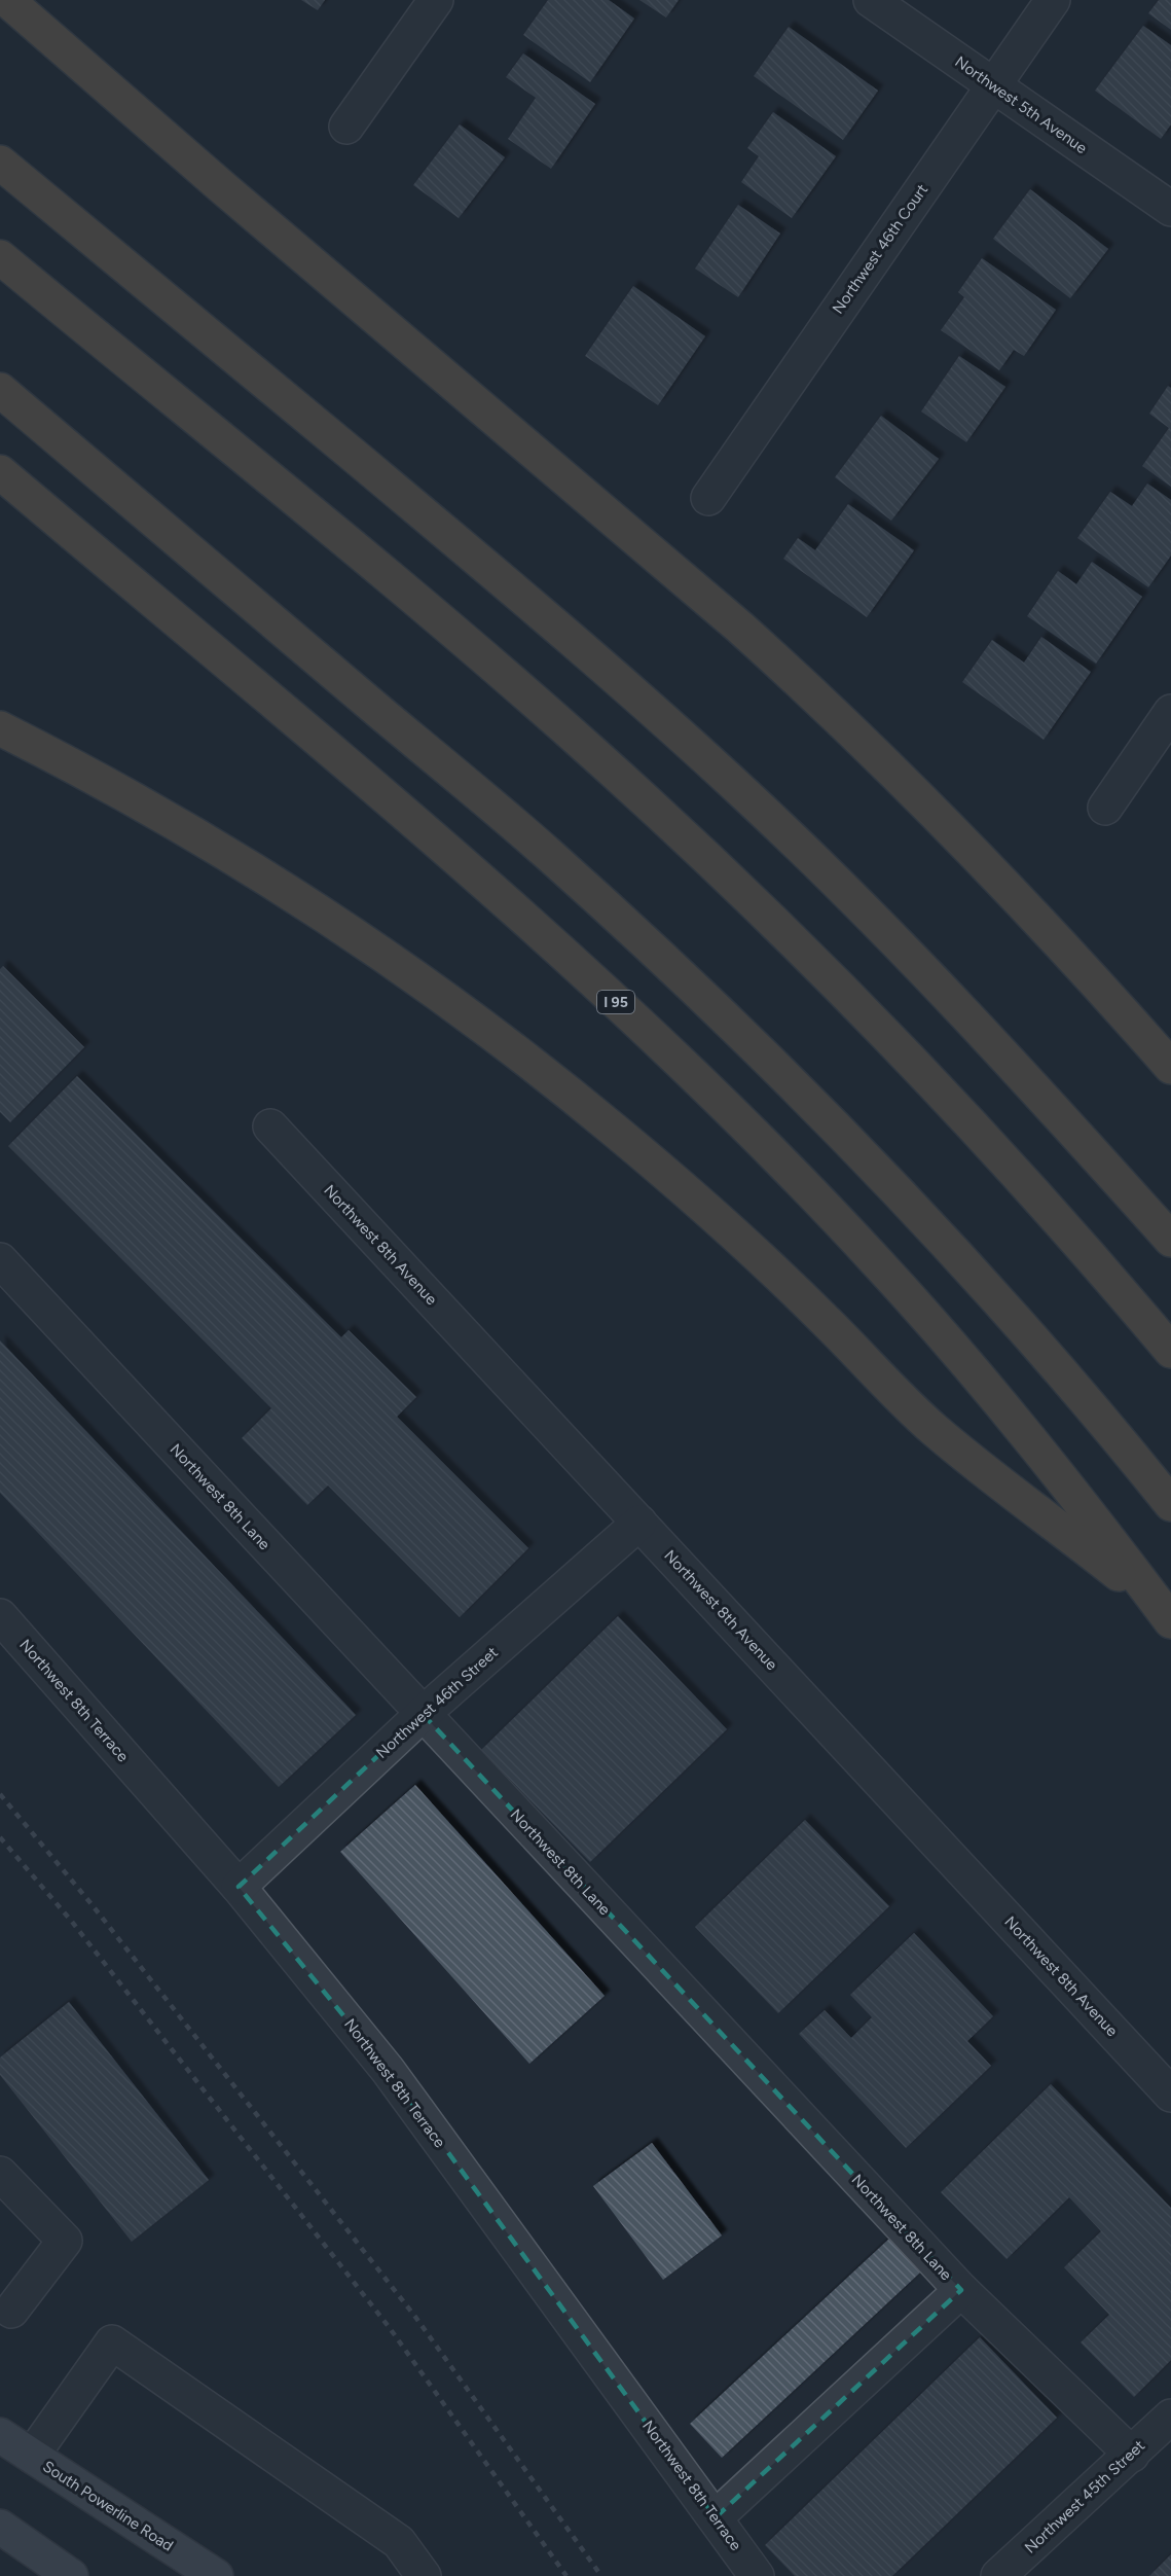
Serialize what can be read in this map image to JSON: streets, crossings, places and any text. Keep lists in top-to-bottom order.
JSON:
{
  "streets": {
    "highway": ["I 95"],
    "main road": ["South Powerline Road"],
    "street": [
      "Northwest 5th Avenue",
      "Northwest 46th Court",
      "Northwest 8th Avenue",
      "Northwest 8th Lane",
      "Northwest 8th Terrace",
      "Northwest 46th Street",
      "Northwest 45th Street"
    ]
  },
  "crossings": [
    ["Northwest 5th Avenue", "Northwest 46th Court"],
    ["Northwest 8th Avenue", "Northwest 46th Street"],
    ["Northwest 8th Lane", "Northwest 46th Street"],
    ["Northwest 8th Lane", "Northwest 45th Street"],
    ["Northwest 8th Terrace", "Northwest 46th Street"]
  ]
}
